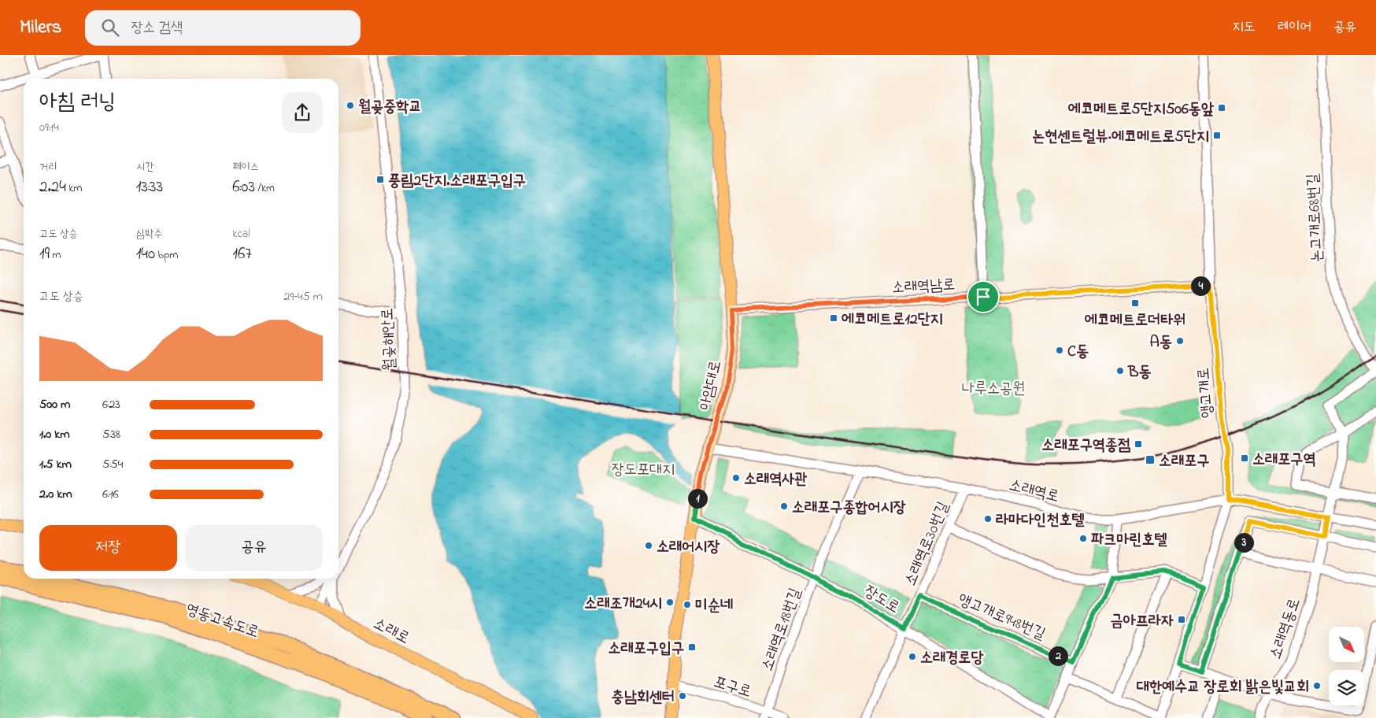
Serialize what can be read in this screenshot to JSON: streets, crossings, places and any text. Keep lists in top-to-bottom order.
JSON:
{
  "streets": {
    "highway": ["영동고속도로"],
    "main road": ["아암대로", "소래로"],
    "street": [
      "논고개로68번길",
      "소래역남로",
      "월곶해안로",
      "앵고개로",
      "소래역로",
      "소래역로30번길",
      "장도로",
      "앵고개로948번길",
      "소래역동로",
      "소래역로18번길",
      "포구로"
    ]
  },
  "crossings": [
    ["소래역남로", "아암대로"],
    ["소래역남로", "앵고개로"],
    ["월곶해안로", "소래로"],
    ["아암대로", "소래역로"],
    ["아암대로", "장도로"],
    ["아암대로", "포구로"],
    ["앵고개로", "소래역로"],
    ["소래역로", "소래역로30번길"],
    ["소래역로", "소래역동로"],
    ["소래역로", "소래역로18번길"],
    ["소래역로30번길", "장도로"],
    ["소래역로30번길", "앵고개로948번길"],
    ["장도로", "소래역로18번길"],
    ["소래역로18번길", "포구로"]
  ],
  "parks": ["나루소공원", "장도포대지"],
  "places": {
    "other": [
      "월곶중학교",
      "A동",
      "C동",
      "B동",
      "소래역사관",
      "소래포구종합어시장",
      "라마다인천호텔",
      "파크마린호텔",
      "소래어시장",
      "소래조개24시",
      "미순네",
      "소래경로당",
      "대한예수교 장로회 밝은빛교회",
      "충남회센터"
    ],
    "transit": [
      "에코메트로5단지506동앞",
      "논현센트럴뷰·에코메트로5단지",
      "풍림2단지.소래포구입구",
      "에코메트로더타워",
      "에코메트로12단지",
      "소래포구역종점",
      "소래포구역",
      "소래포구",
      "금아프라자",
      "소래포구입구"
    ]
  },
  "north": "bottom right",
  "page": {
    "header": "Milers",
    "search": "장소 검색",
    "nav": ["지도", "레이어", "공유"],
    "heading": ["아침 러닝", "09:14"],
    "stats": [
      ["거리", "2.24 km"],
      ["시간", "13:33"],
      ["페이스", "6:03 /km"],
      ["고도 상승", "19 m"],
      ["심박수", "140 bpm"],
      ["kcal", "167"]
    ],
    "pins": [
      "4",
      "1",
      "3",
      "2"
    ],
    "chart": ["고도 상승", "29–45 m"],
    "list": [
      {
        "name": "500 m",
        "note": "6:23"
      },
      {
        "name": "1.0 km",
        "note": "5:38"
      },
      {
        "name": "1.5 km",
        "note": "5:54"
      },
      {
        "name": "2.0 km",
        "note": "6:16"
      }
    ],
    "buttons": ["저장", "공유"]
  }
}
